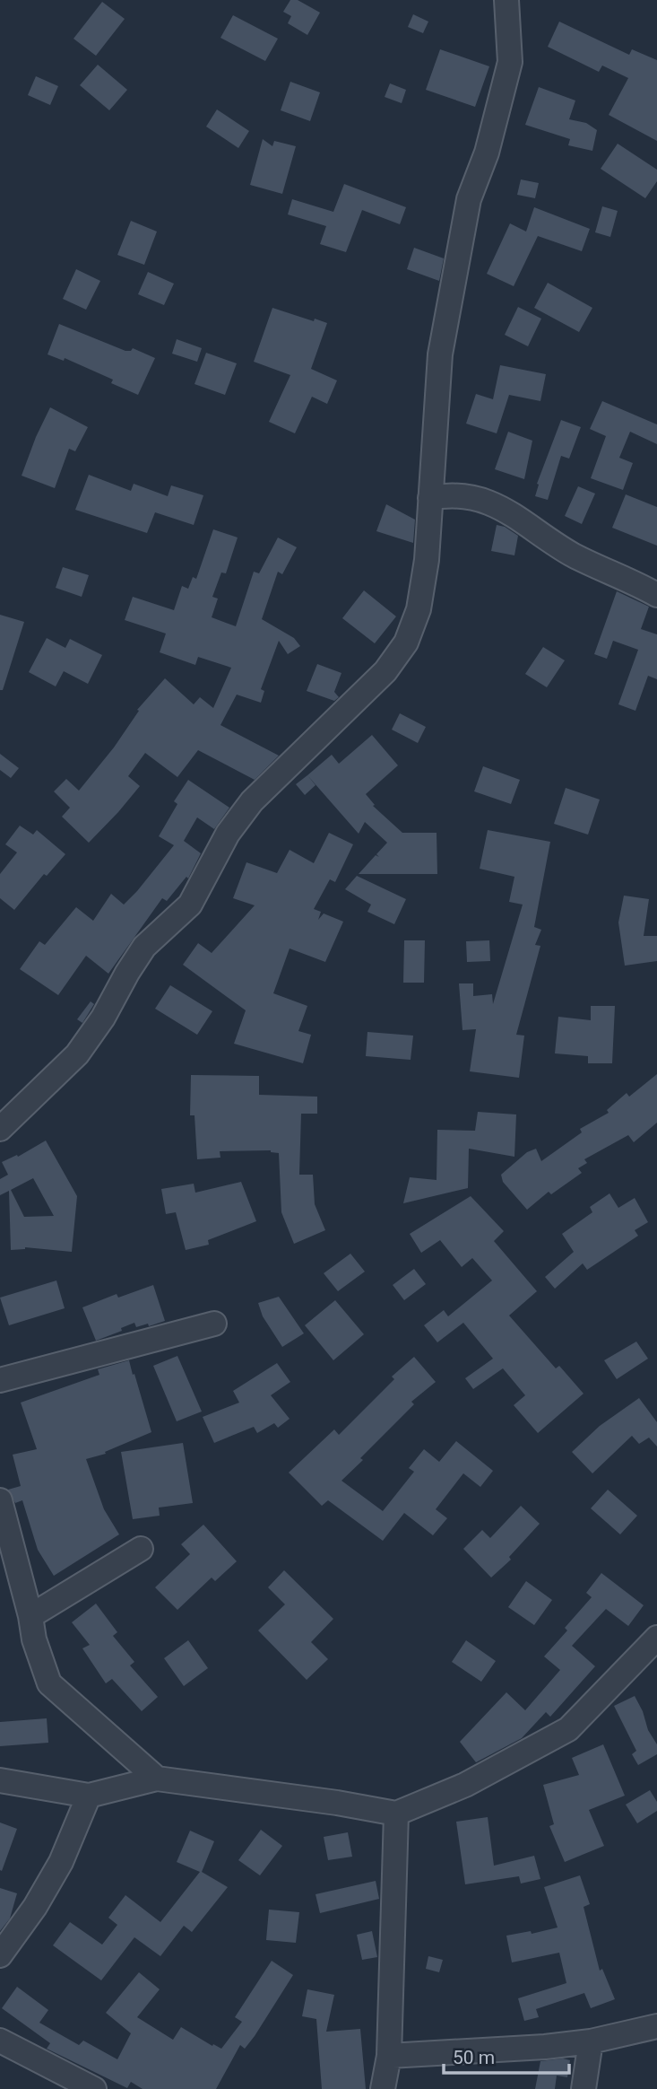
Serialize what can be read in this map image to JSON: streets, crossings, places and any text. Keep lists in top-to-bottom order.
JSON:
{
  "scale_bar": "50 m"
}
